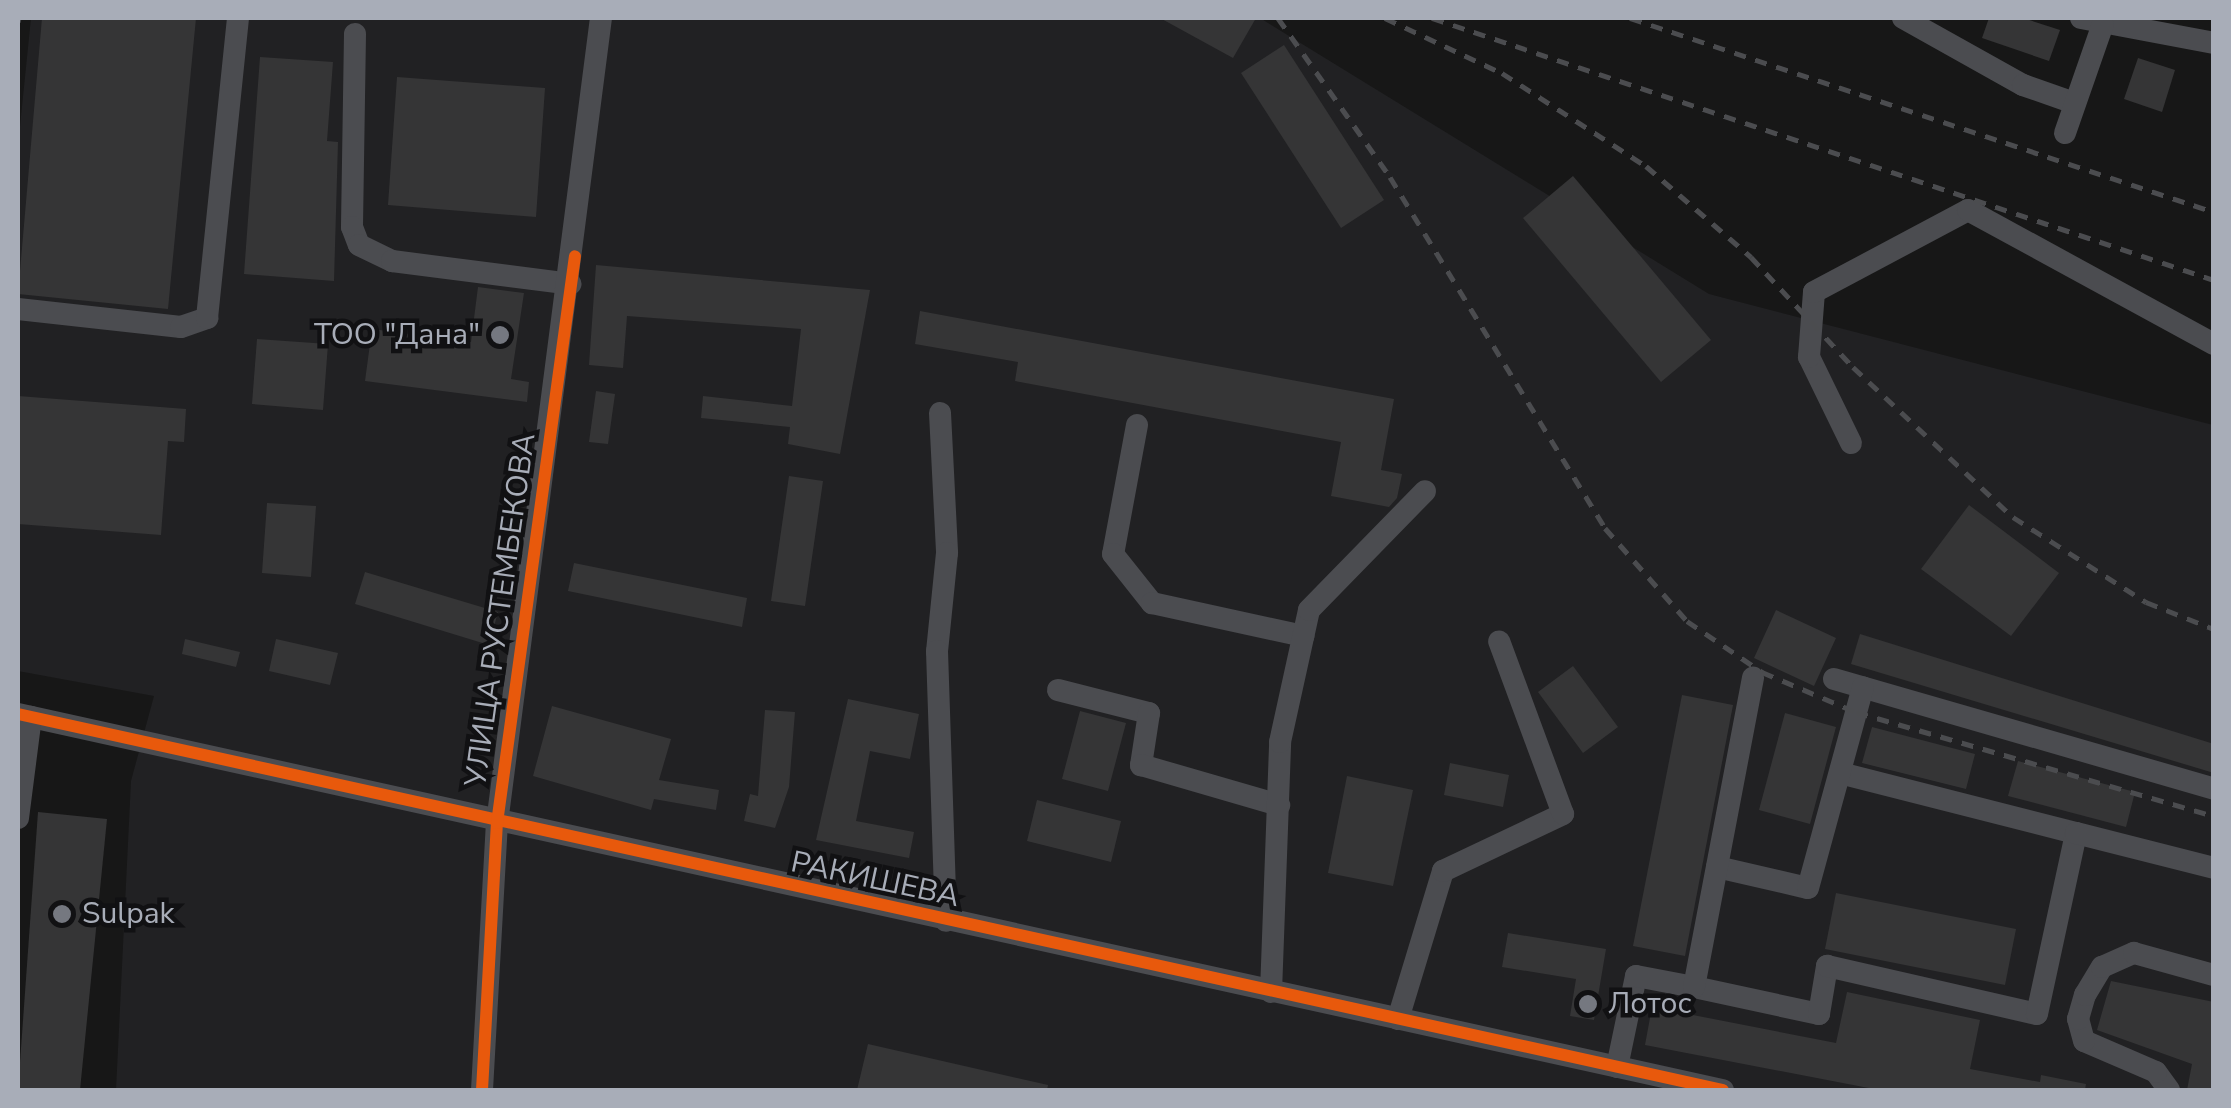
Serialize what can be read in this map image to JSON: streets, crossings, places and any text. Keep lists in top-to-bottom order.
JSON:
{
  "streets": {
    "street": ["УЛИЦА РУСТЕМБЕКОВА", "РАКИШЕВА"]
  },
  "crossings": [
    ["УЛИЦА РУСТЕМБЕКОВА", "РАКИШЕВА"]
  ],
  "places": ["ТОО \"Дана\"", "Sulpak", "Лотос"]
}
